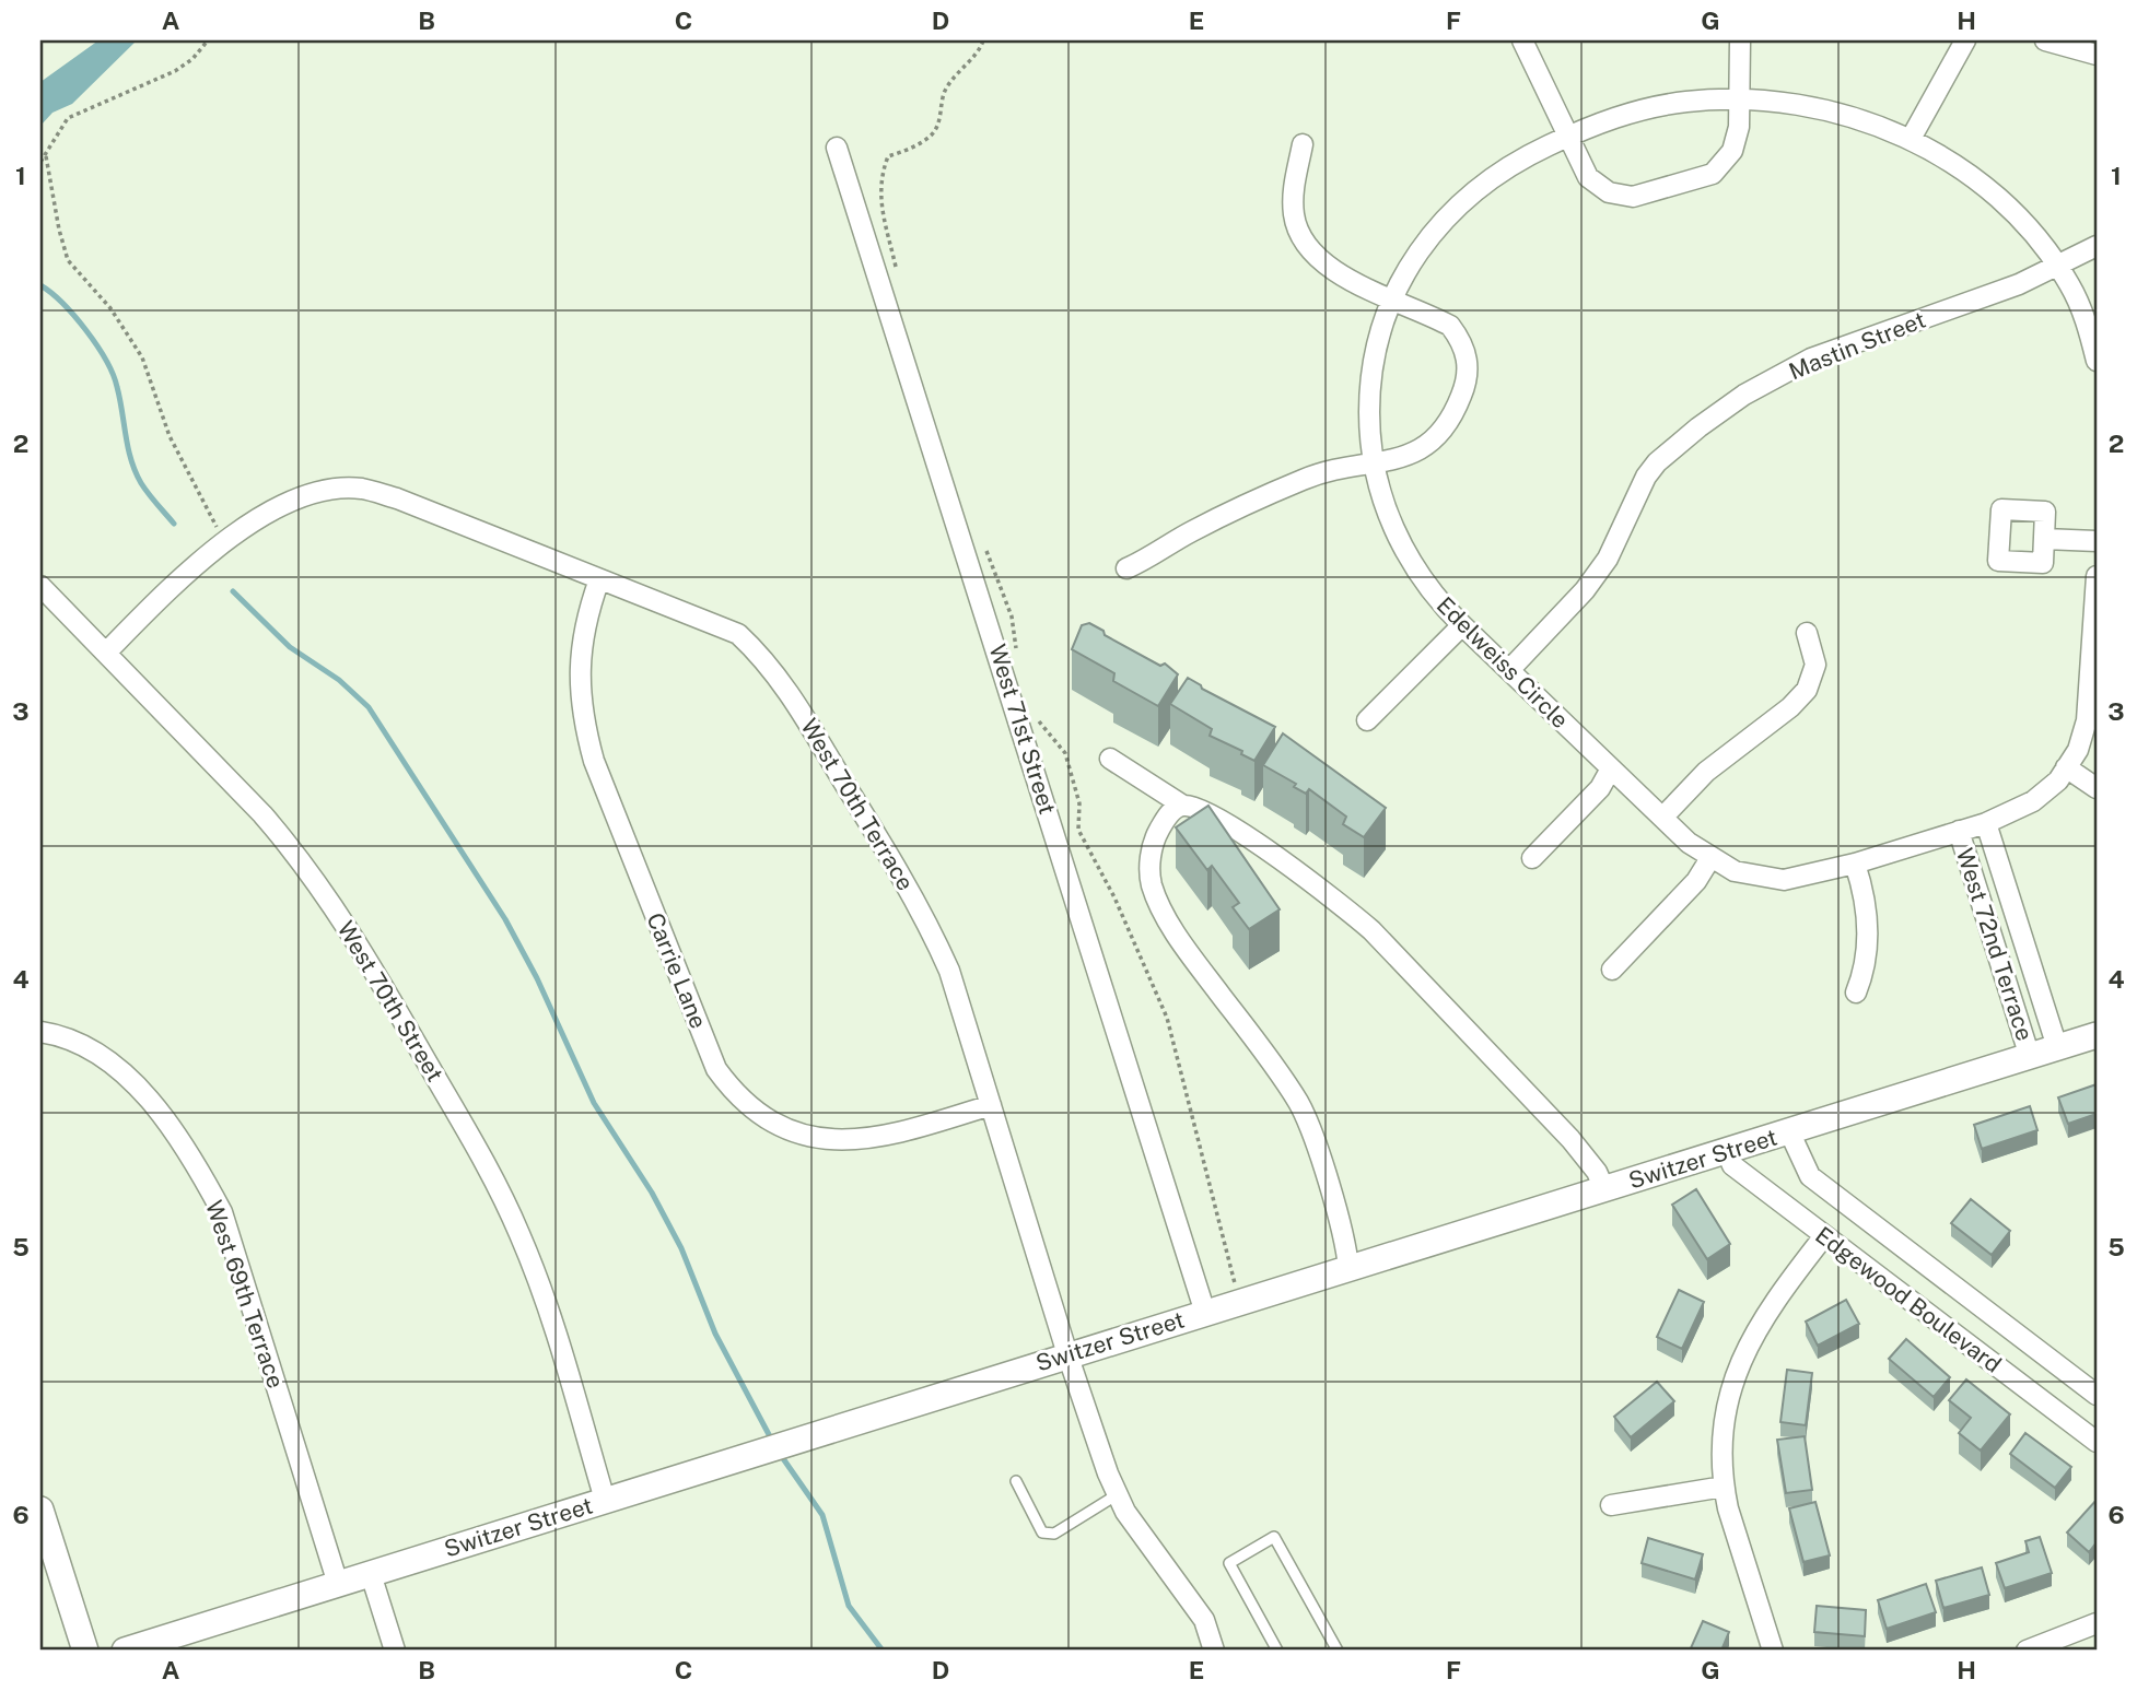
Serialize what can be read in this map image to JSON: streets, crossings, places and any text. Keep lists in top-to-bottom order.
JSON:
{
  "streets": {
    "street": [
      "Mastin Street",
      "Edelweiss Circle",
      "West 71st Street",
      "West 70th Terrace",
      "West 72nd Terrace",
      "Carrie Lane",
      "West 70th Street",
      "Switzer Street",
      "West 69th Terrace",
      "Edgewood Boulevard"
    ]
  },
  "crossings": [
    ["Mastin Street", "Edelweiss Circle"],
    ["Edelweiss Circle", "West 72nd Terrace"],
    ["West 71st Street", "Switzer Street"],
    ["West 70th Terrace", "Carrie Lane"],
    ["West 70th Terrace", "West 70th Street"],
    ["West 70th Terrace", "Switzer Street"],
    ["West 72nd Terrace", "Switzer Street"],
    ["West 70th Street", "Switzer Street"],
    ["Switzer Street", "West 69th Terrace"],
    ["Switzer Street", "Edgewood Boulevard"]
  ],
  "grid": {
    "columns": [
      "A",
      "B",
      "C",
      "D",
      "E",
      "F",
      "G",
      "H"
    ],
    "rows": [
      "1",
      "2",
      "3",
      "4",
      "5",
      "6"
    ]
  }
}
